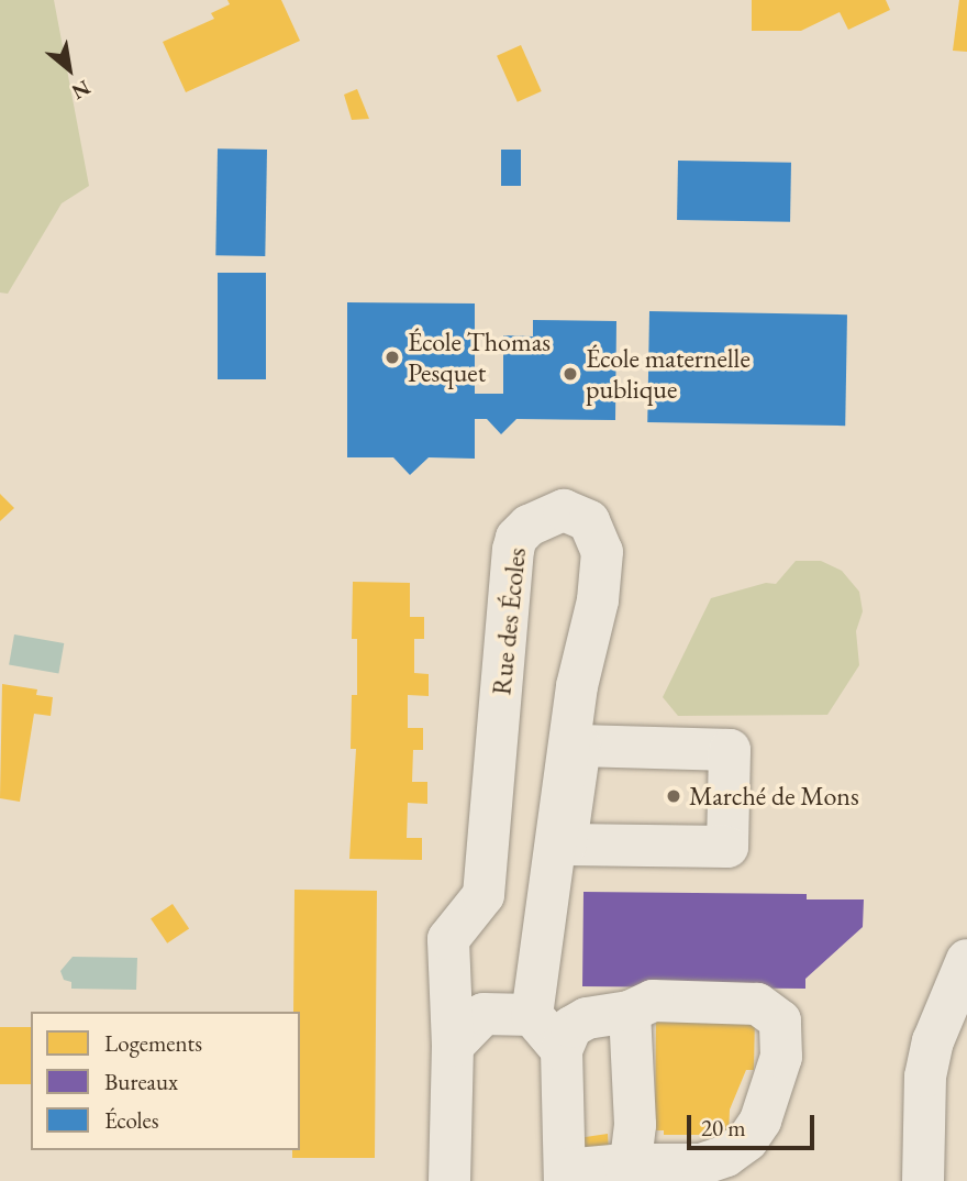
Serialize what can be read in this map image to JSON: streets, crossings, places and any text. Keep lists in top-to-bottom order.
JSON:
{
  "streets": {
    "street": ["Rue des Écoles"]
  },
  "places": ["École Thomas Pesquet", "École maternelle publique", "Marché de Mons"],
  "legend": ["Logements", "Bureaux", "Écoles"],
  "scale_bar": "20 m",
  "north": "bottom right"
}
